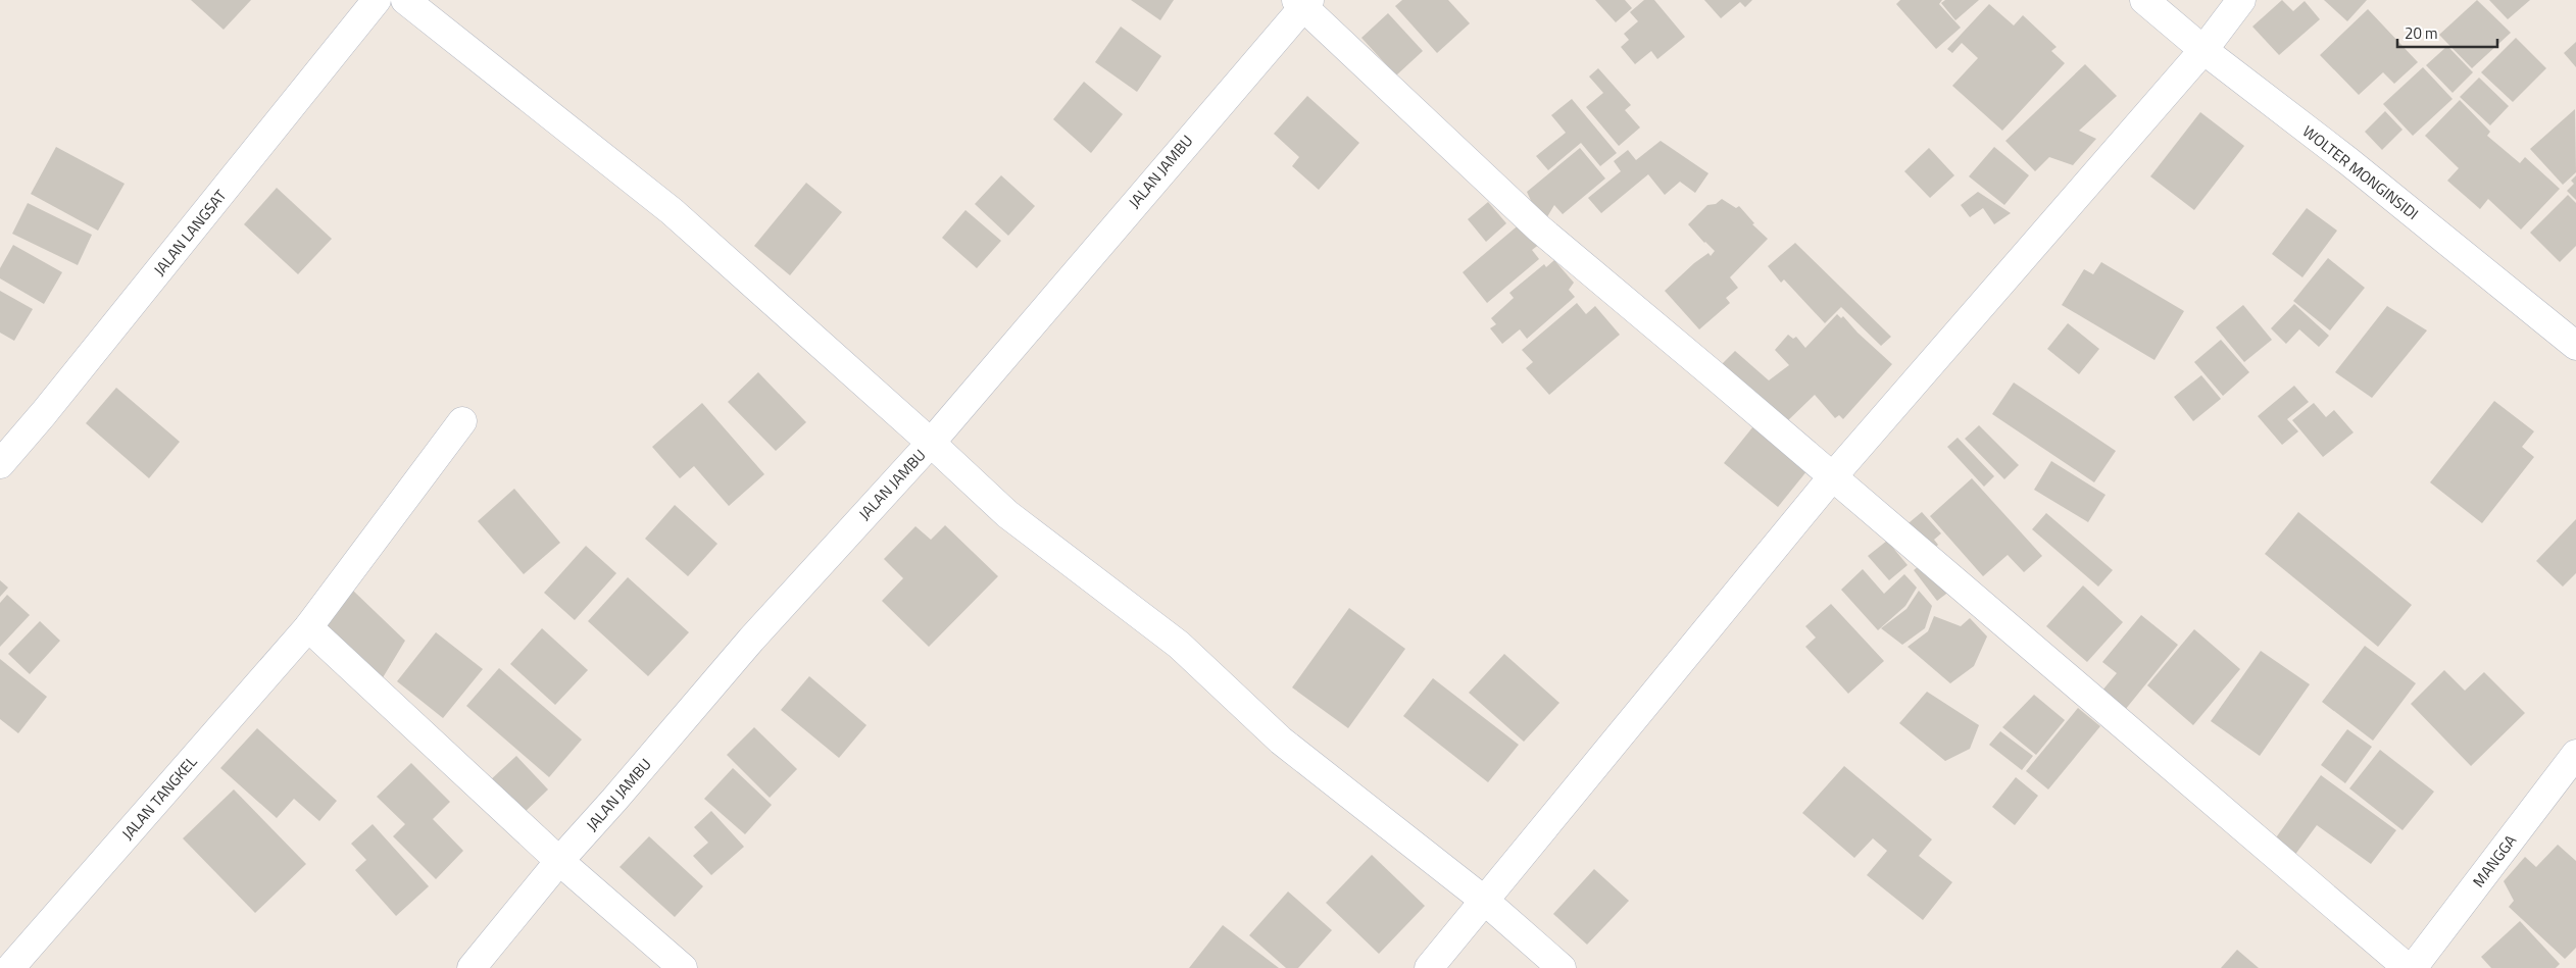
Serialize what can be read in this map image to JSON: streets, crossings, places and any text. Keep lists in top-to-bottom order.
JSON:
{
  "streets": {
    "street": [
      "JALAN JAMBU",
      "WOLTER MONGINSIDI",
      "JALAN LANGSAT",
      "JALAN TANGKEL",
      "MANGGA"
    ]
  },
  "scale_bar": "20 m"
}
